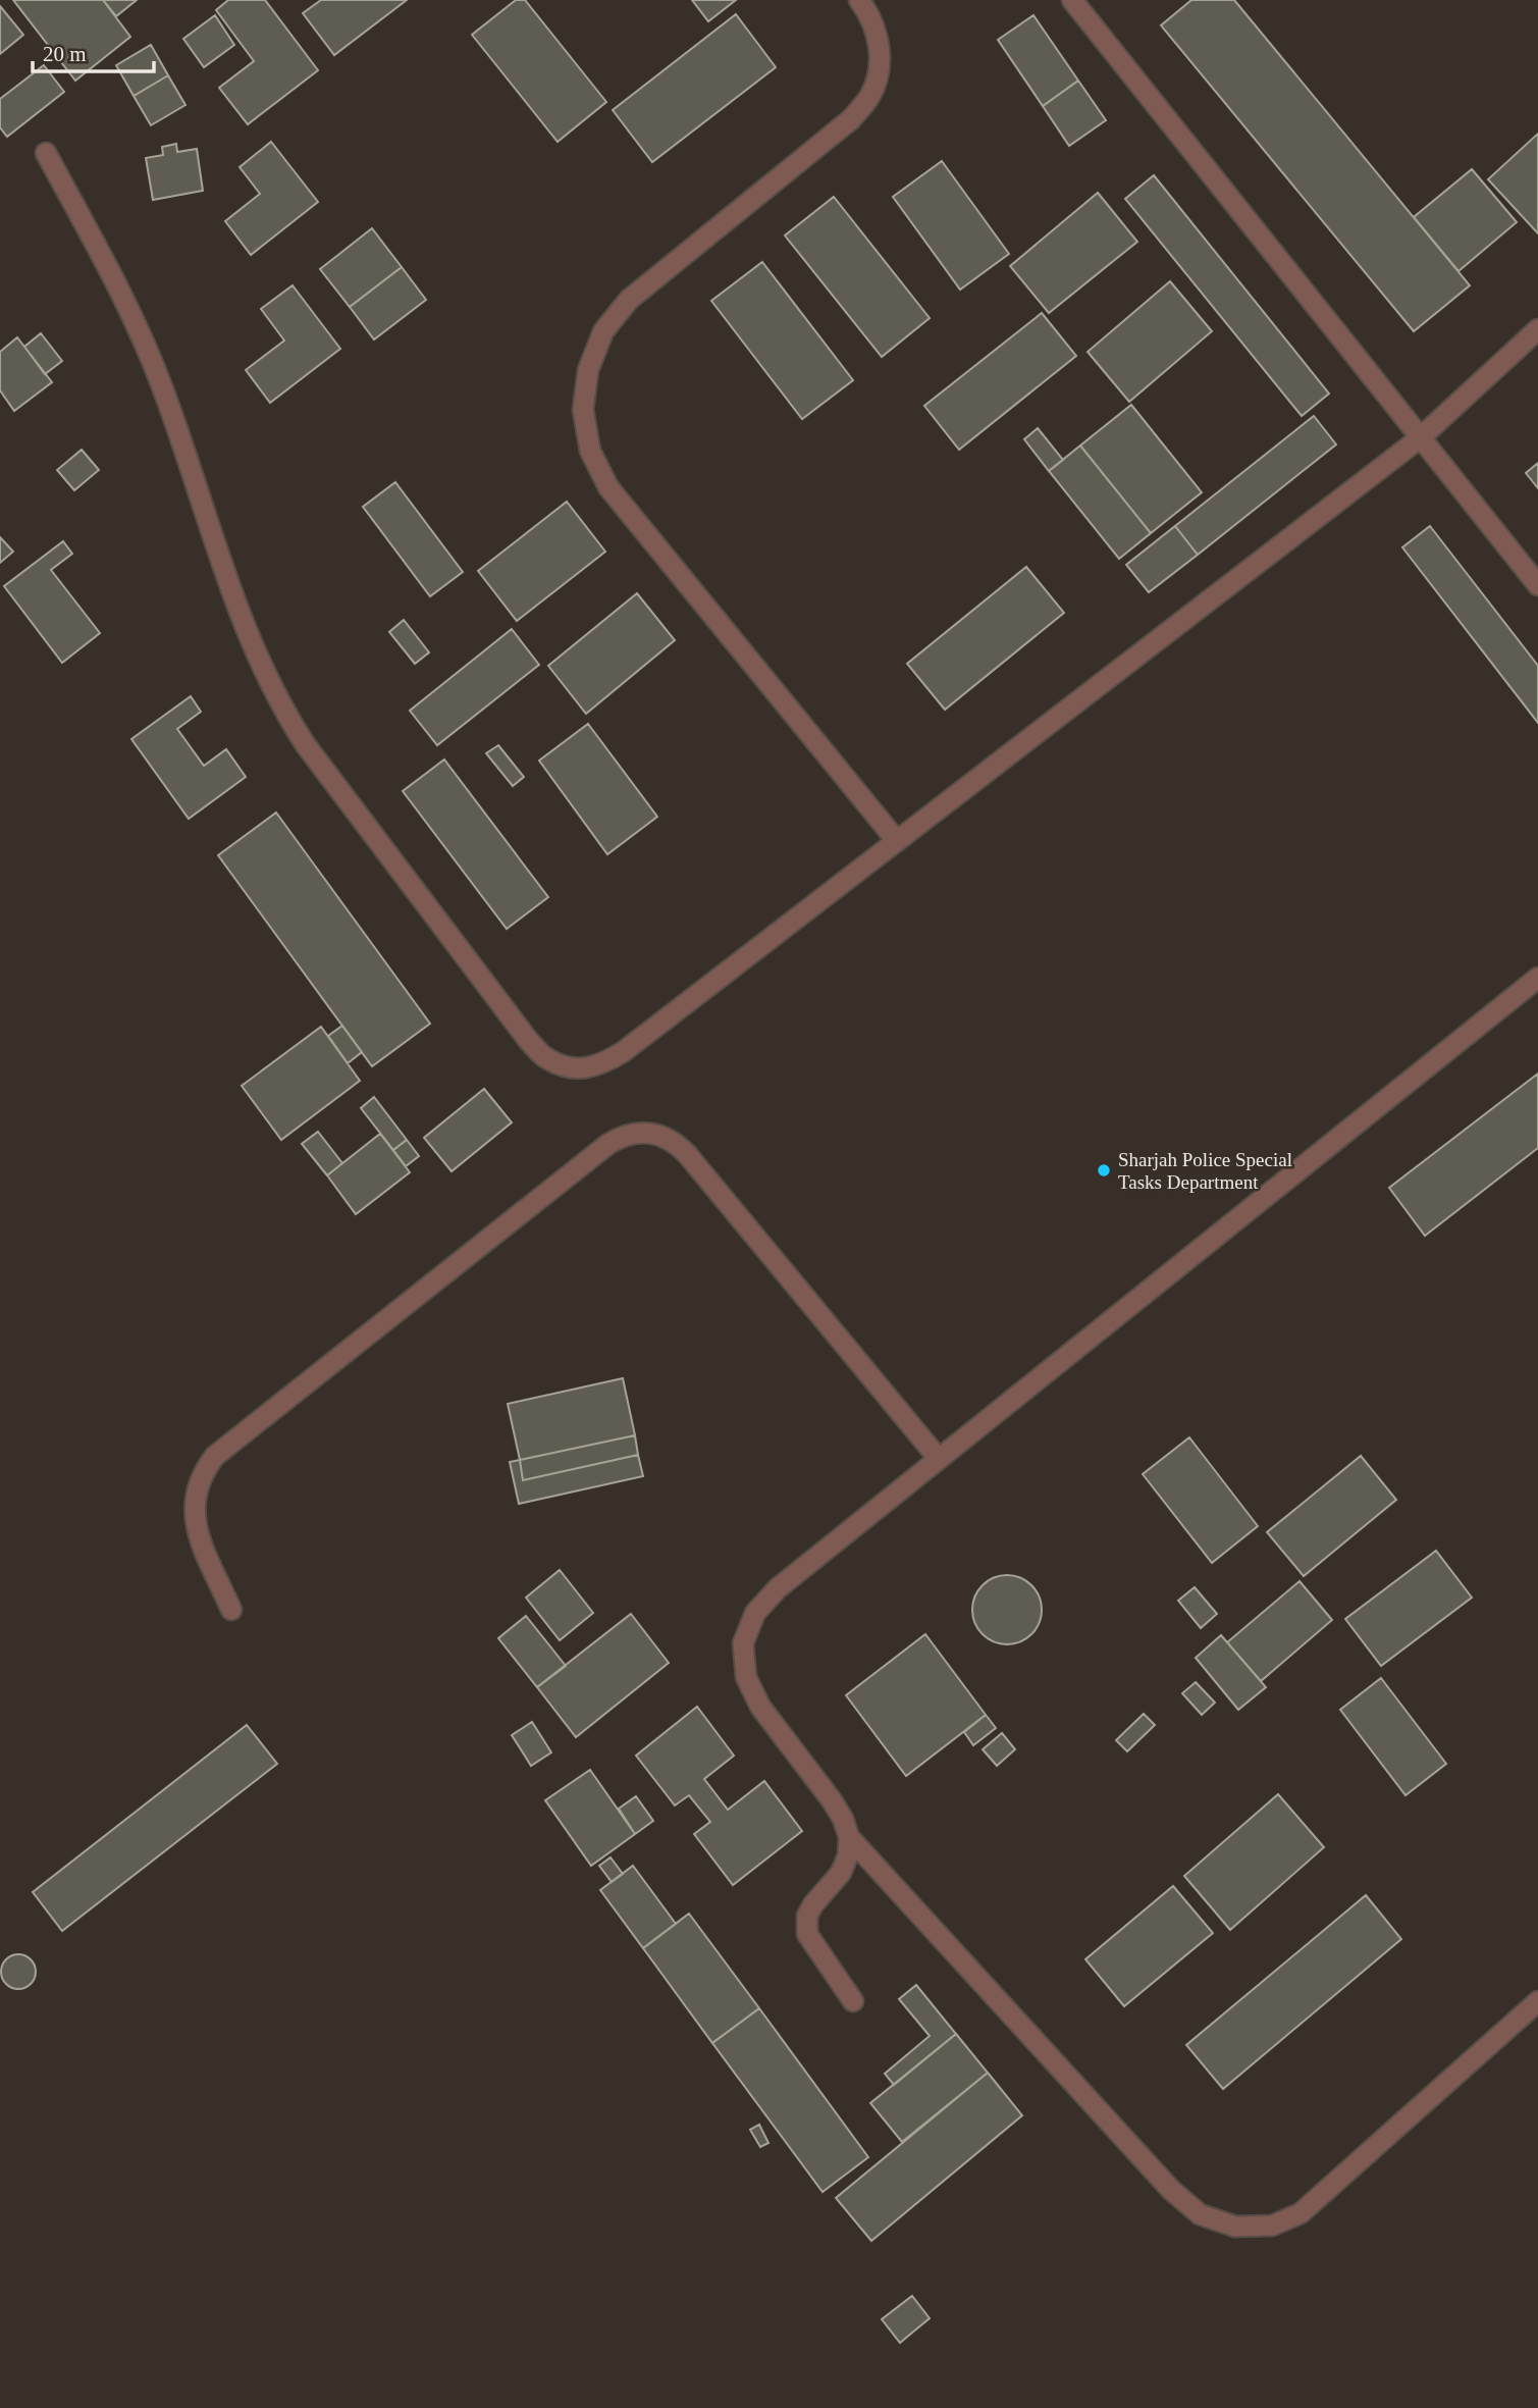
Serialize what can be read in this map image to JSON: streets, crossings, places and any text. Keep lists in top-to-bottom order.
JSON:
{
  "places": ["Sharjah Police Special Tasks Department"],
  "scale_bar": "20 m"
}
